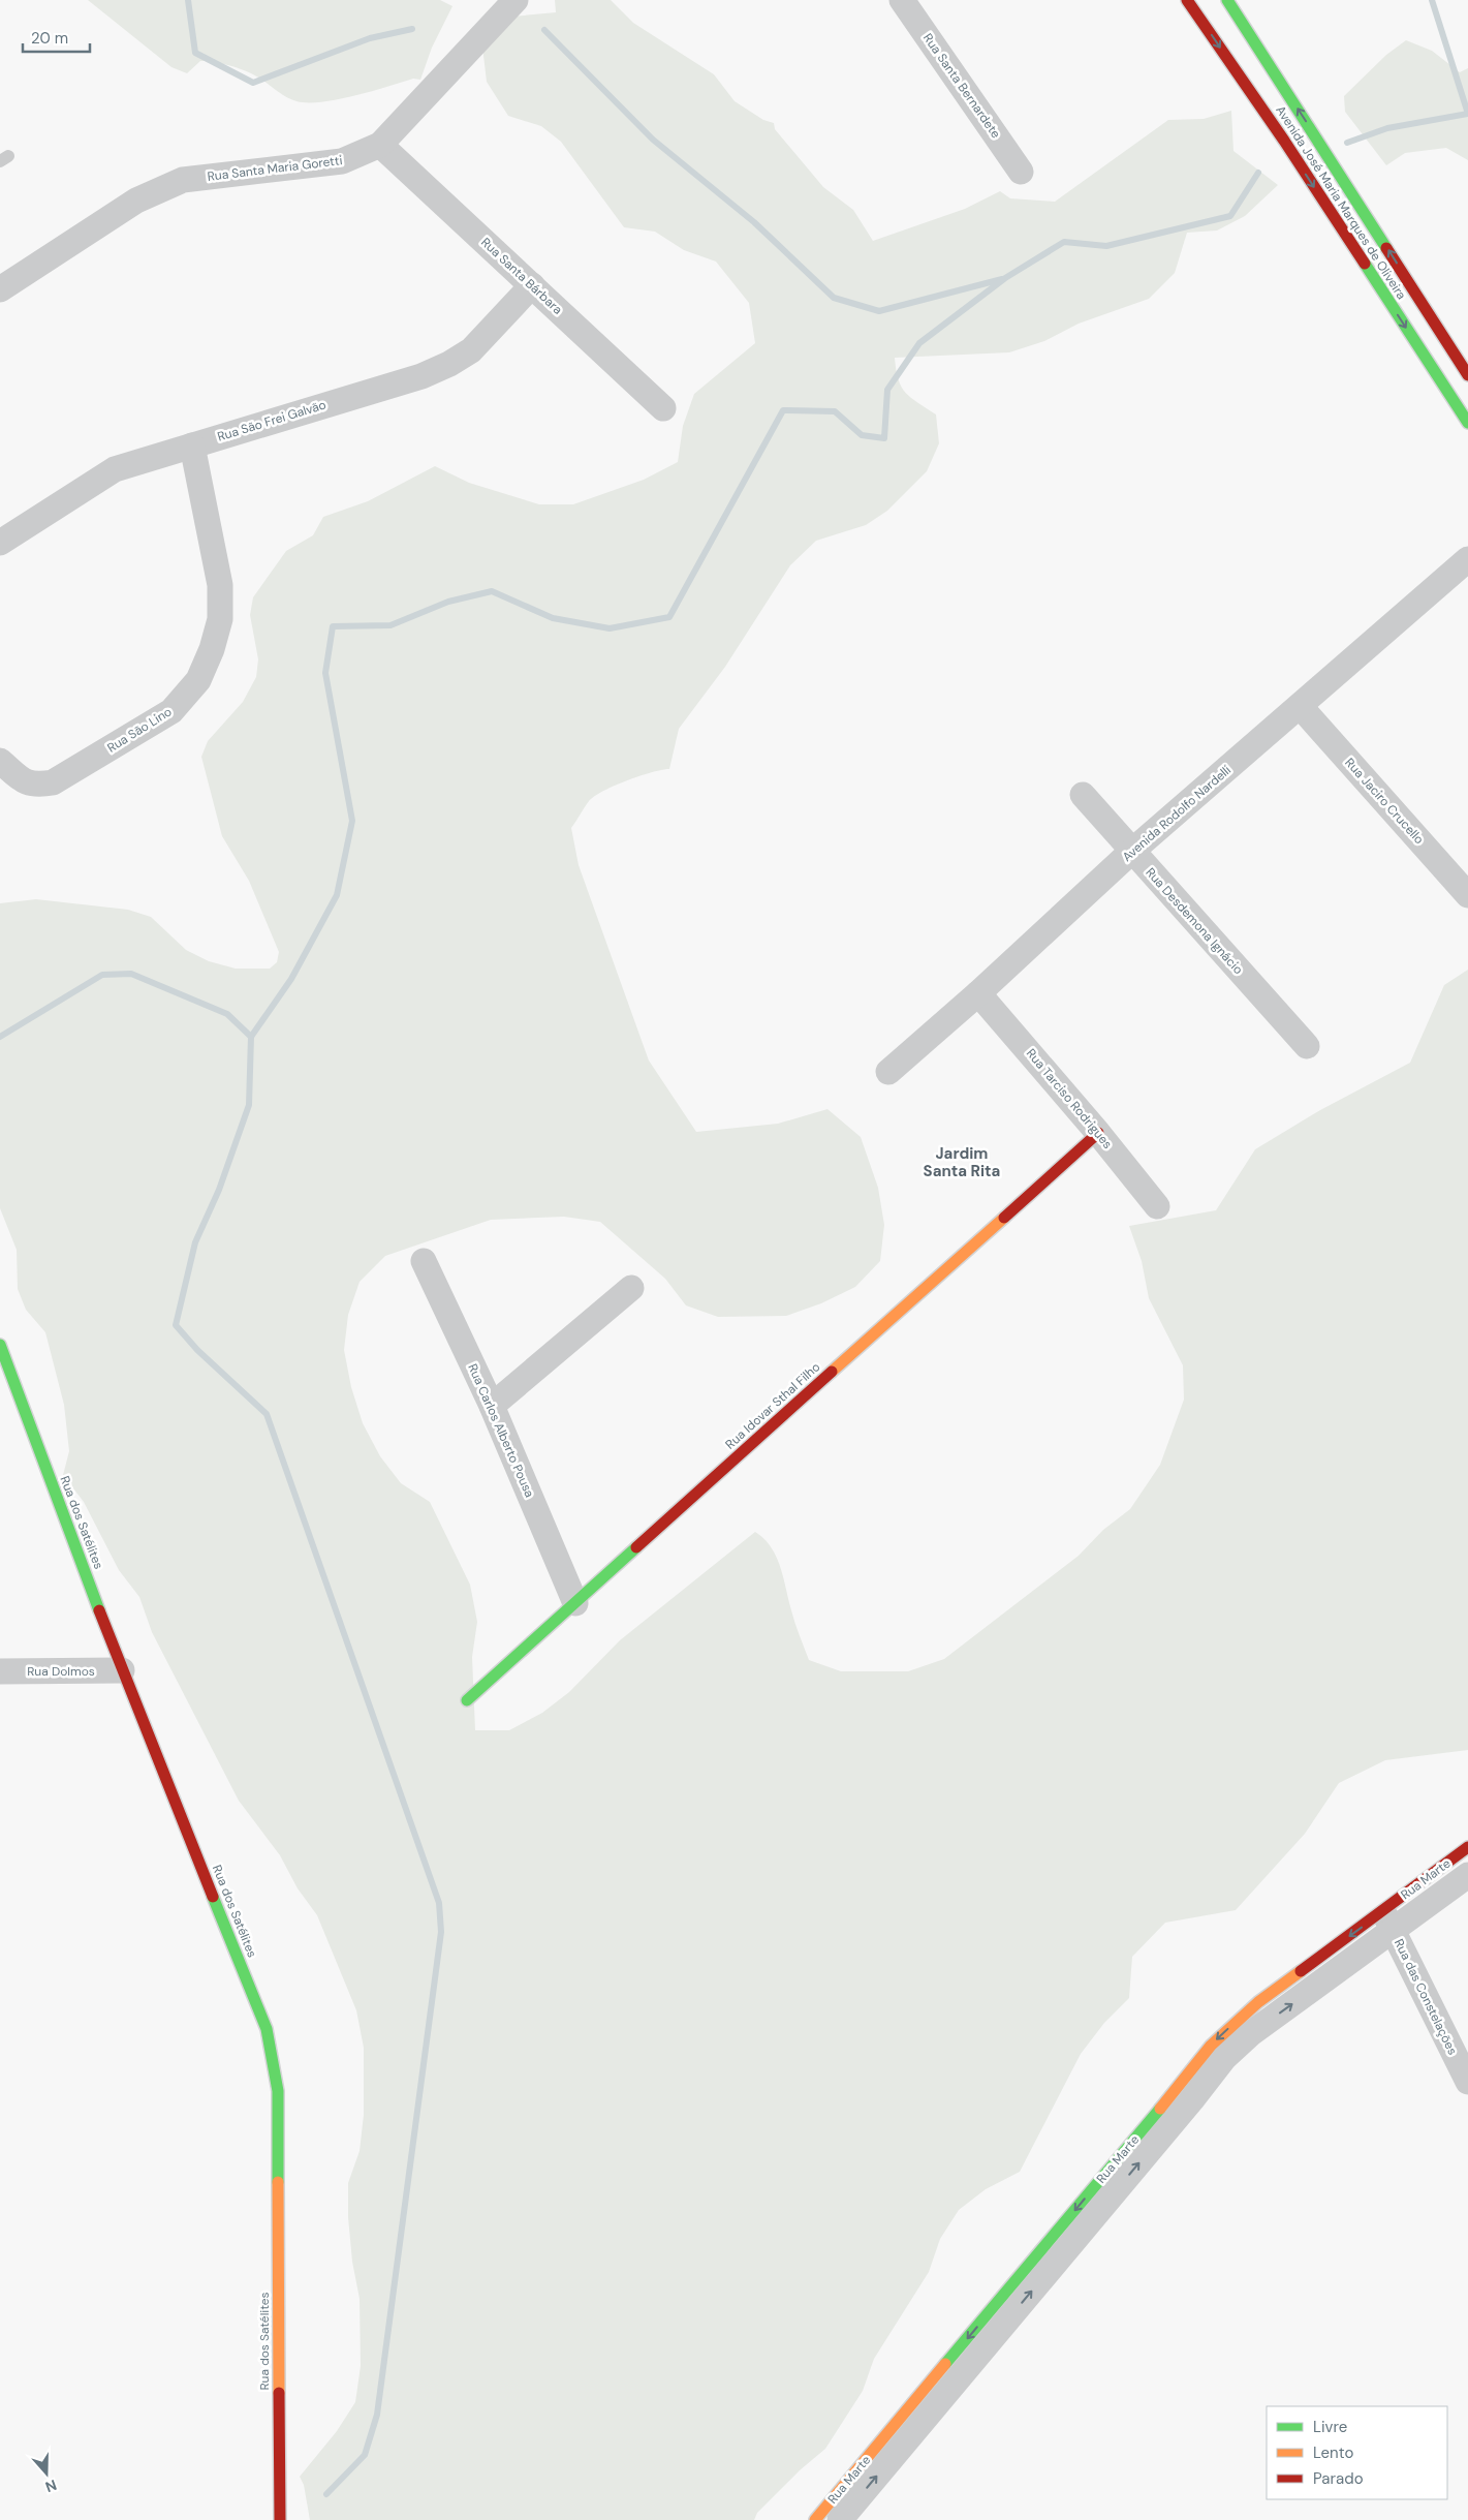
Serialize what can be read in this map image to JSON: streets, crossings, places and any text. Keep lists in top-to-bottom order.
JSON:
{
  "streets": {
    "street": [
      "Rua Santa Bernardete",
      "Rua Santa Maria Goretti",
      "Avenida José Maria Marques de Oliveira",
      "Rua Santa Bárbara",
      "Rua São Frei Galvão",
      "Rua São Lino",
      "Rua Jaciro Crucello",
      "Avenida Rodolfo Nardelli",
      "Rua Desdemona Ignácio",
      "Rua Tarciso Rodrigues",
      "Rua Idovar Sthal Filho",
      "Rua Carlos Alberto Pousa",
      "Rua dos Satélites",
      "Rua Dolmos",
      "Rua Marte",
      "Rua das Constelações"
    ]
  },
  "crossings": [
    ["Rua Santa Maria Goretti", "Rua Santa Bárbara"],
    ["Rua Santa Bárbara", "Rua São Frei Galvão"],
    ["Rua São Frei Galvão", "Rua São Lino"],
    ["Rua Jaciro Crucello", "Avenida Rodolfo Nardelli"],
    ["Avenida Rodolfo Nardelli", "Rua Desdemona Ignácio"],
    ["Avenida Rodolfo Nardelli", "Rua Tarciso Rodrigues"],
    ["Rua Tarciso Rodrigues", "Rua Idovar Sthal Filho"],
    ["Rua Idovar Sthal Filho", "Rua Carlos Alberto Pousa"],
    ["Rua dos Satélites", "Rua Dolmos"],
    ["Rua Marte", "Rua das Constelações"]
  ],
  "districts": ["Jardim Santa Rita"],
  "legend": ["Livre", "Lento", "Parado"],
  "scale_bar": "20 m",
  "north": "bottom"
}
